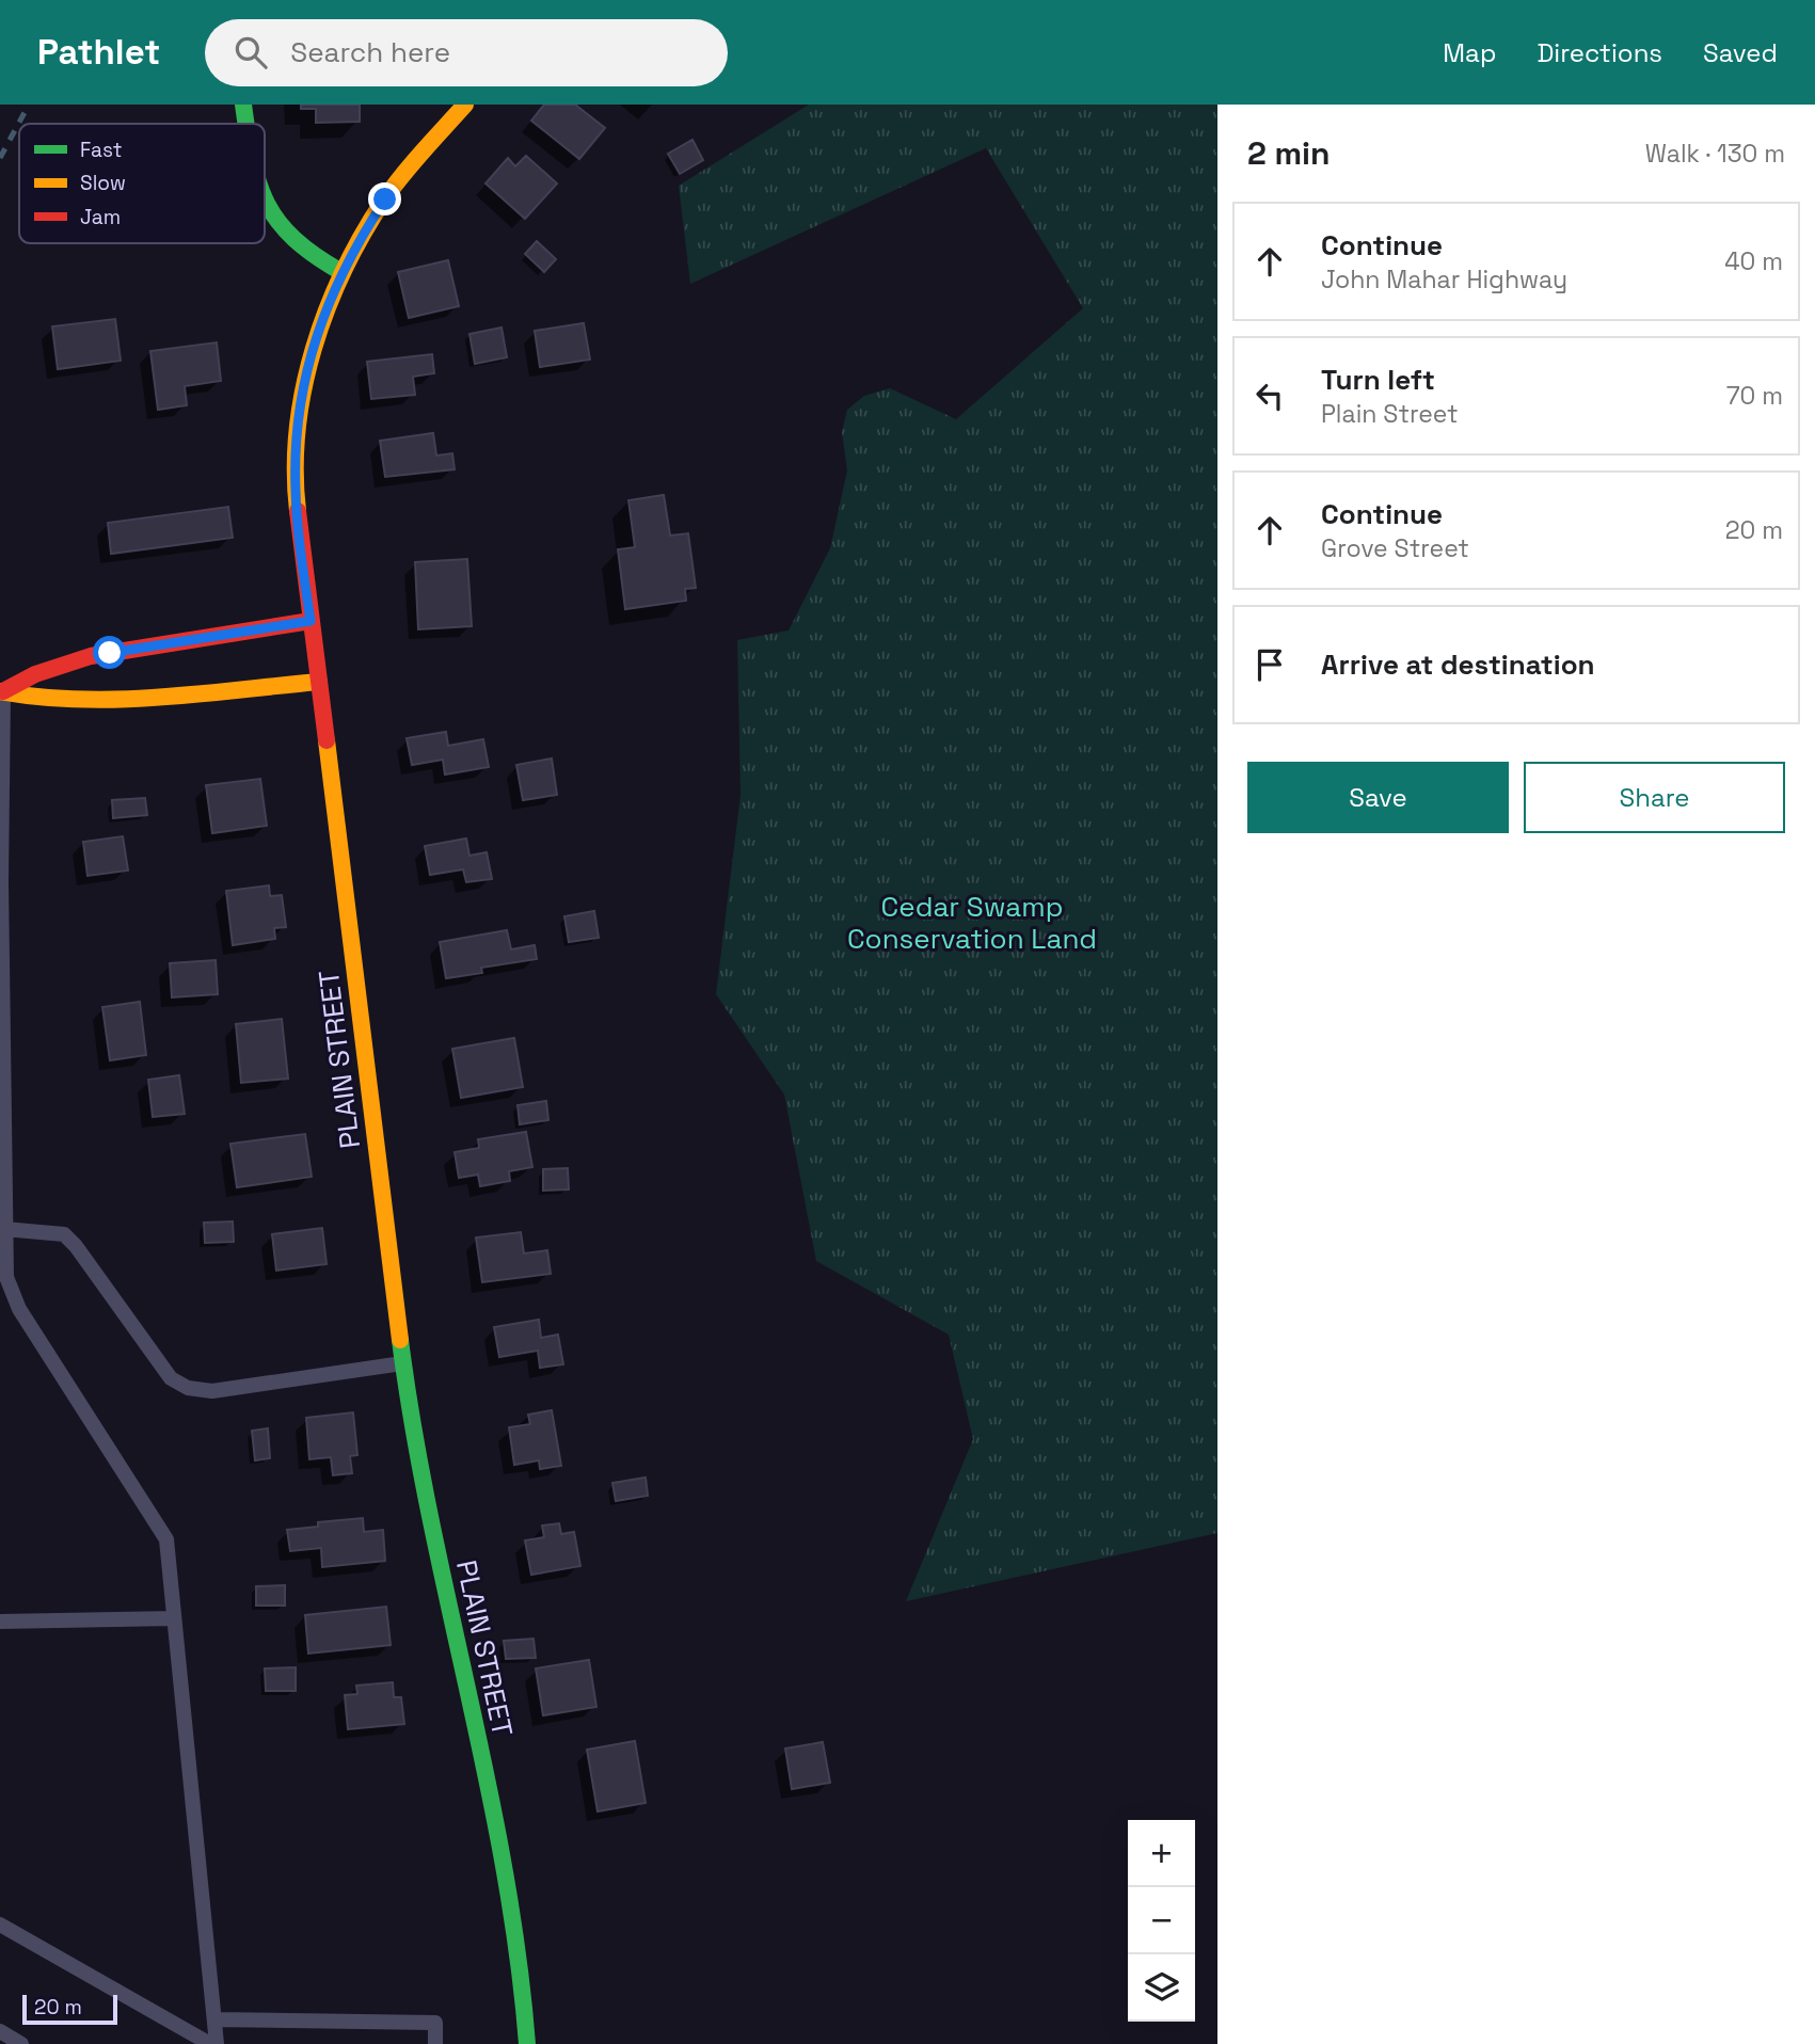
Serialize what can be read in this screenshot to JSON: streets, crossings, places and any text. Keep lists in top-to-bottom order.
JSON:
{
  "streets": {
    "main road": ["PLAIN STREET"]
  },
  "parks": ["Cedar Swamp Conservation Land"],
  "legend": ["Fast", "Slow", "Jam"],
  "scale_bar": "20 m",
  "page": {
    "header": "Pathlet",
    "search": "Search here",
    "nav": ["Map", "Directions", "Saved"],
    "heading": ["2 min", "Walk · 130 m"],
    "list": [
      ["Continue", "John Mahar Highway", "40 m"],
      ["Turn left", "Plain Street", "70 m"],
      ["Continue", "Grove Street", "20 m"],
      "Arrive at destination"
    ],
    "buttons": ["Save", "Share"],
    "map_buttons": ["+", "−"],
    "scale": "20 m"
  }
}
